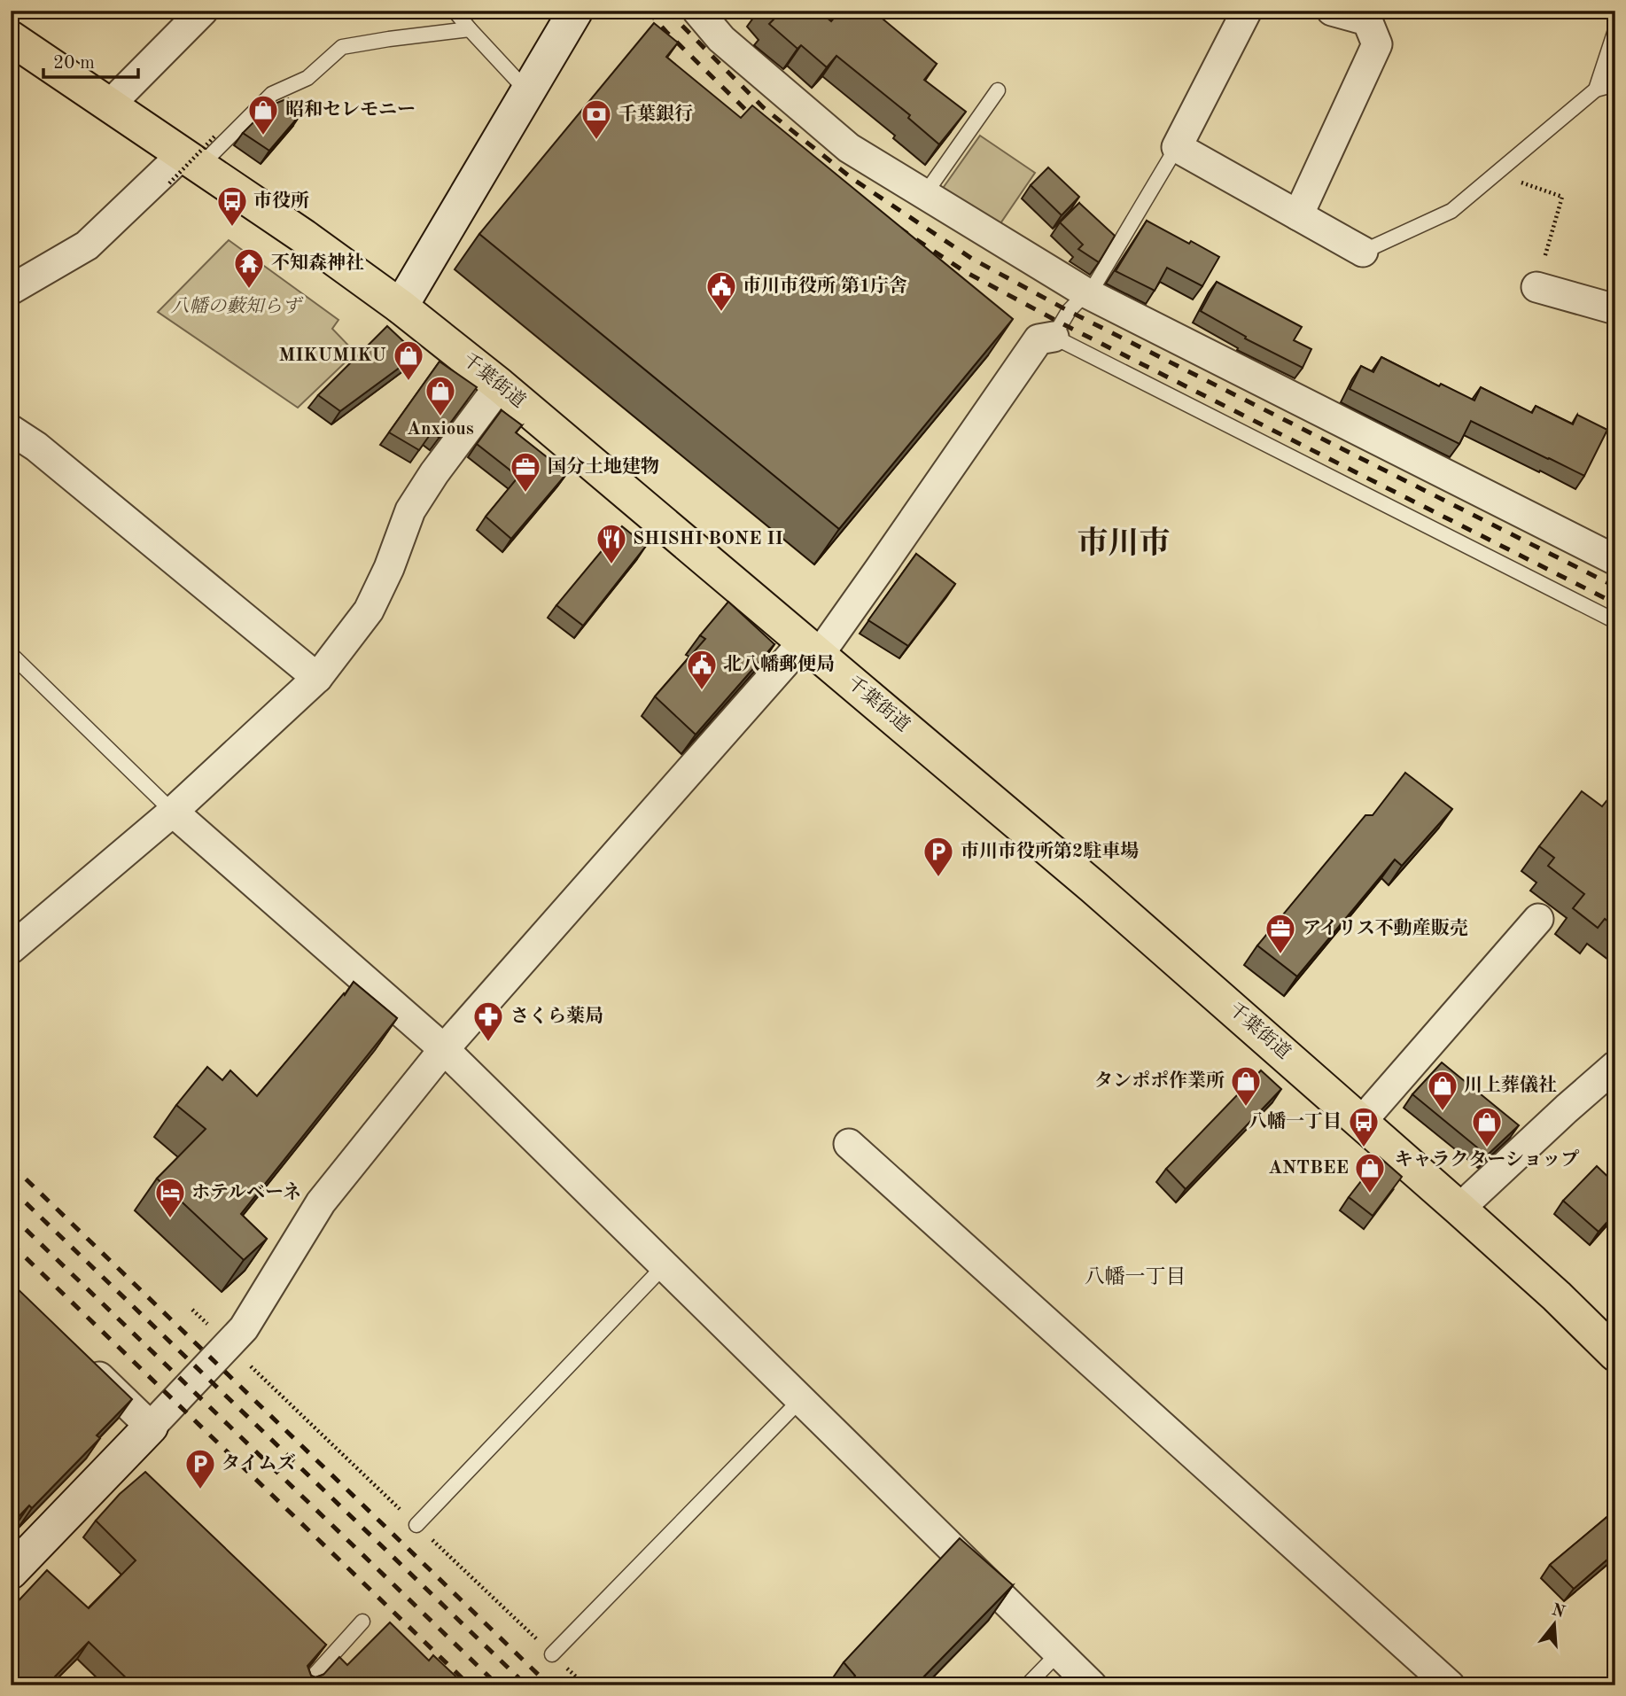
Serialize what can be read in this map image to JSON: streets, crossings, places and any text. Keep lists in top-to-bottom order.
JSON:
{
  "streets": {
    "highway": ["千葉街道"]
  },
  "districts": ["市川市", "八幡一丁目"],
  "parks": ["八幡の藪知らず"],
  "places": {
    "shop": [
      "昭和セレモニー",
      "MIKUMIKU",
      "Anxious",
      "タンポポ作業所",
      "川上葬儀社",
      "キャラクターショップ",
      "ANTBEE"
    ],
    "bank": ["千葉銀行"],
    "bus stop": ["市役所", "八幡一丁目"],
    "temple": ["不知森神社"],
    "public building": ["市川市役所 第1庁舎", "北八幡郵便局"],
    "office": ["国分土地建物", "アイリス不動産販売"],
    "restaurant": ["SHISHI BONE II"],
    "parking": ["市川市役所第2駐車場", "タイムズ"],
    "pharmacy": ["さくら薬局"],
    "hotel": ["ホテルベーネ"]
  },
  "scale_bar": "20 m",
  "north": "top"
}
